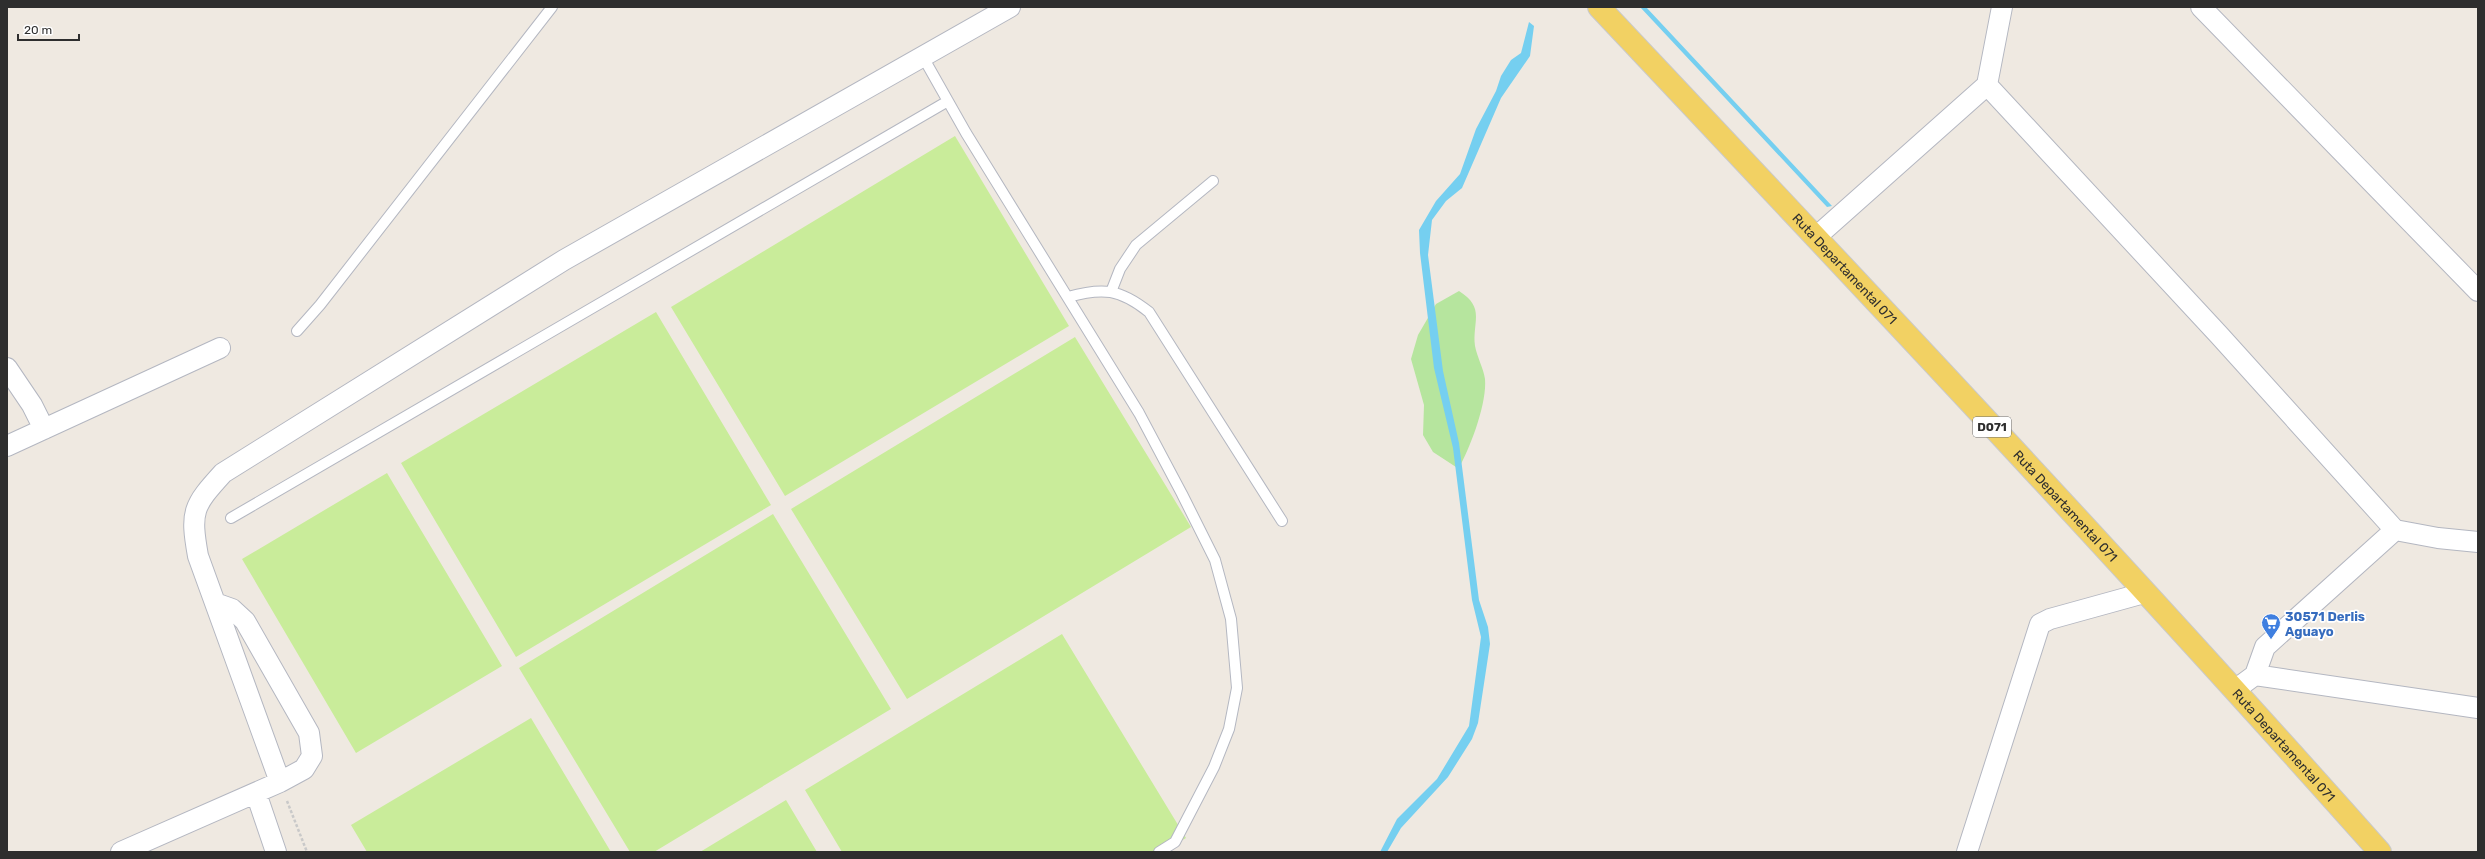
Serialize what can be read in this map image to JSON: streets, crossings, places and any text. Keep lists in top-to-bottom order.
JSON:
{
  "streets": {
    "main road": ["Ruta Departamental 071", "D071"]
  },
  "places": {
    "supermarket": ["30571 Derlis Aguayo"]
  },
  "scale_bar": "20 m"
}
